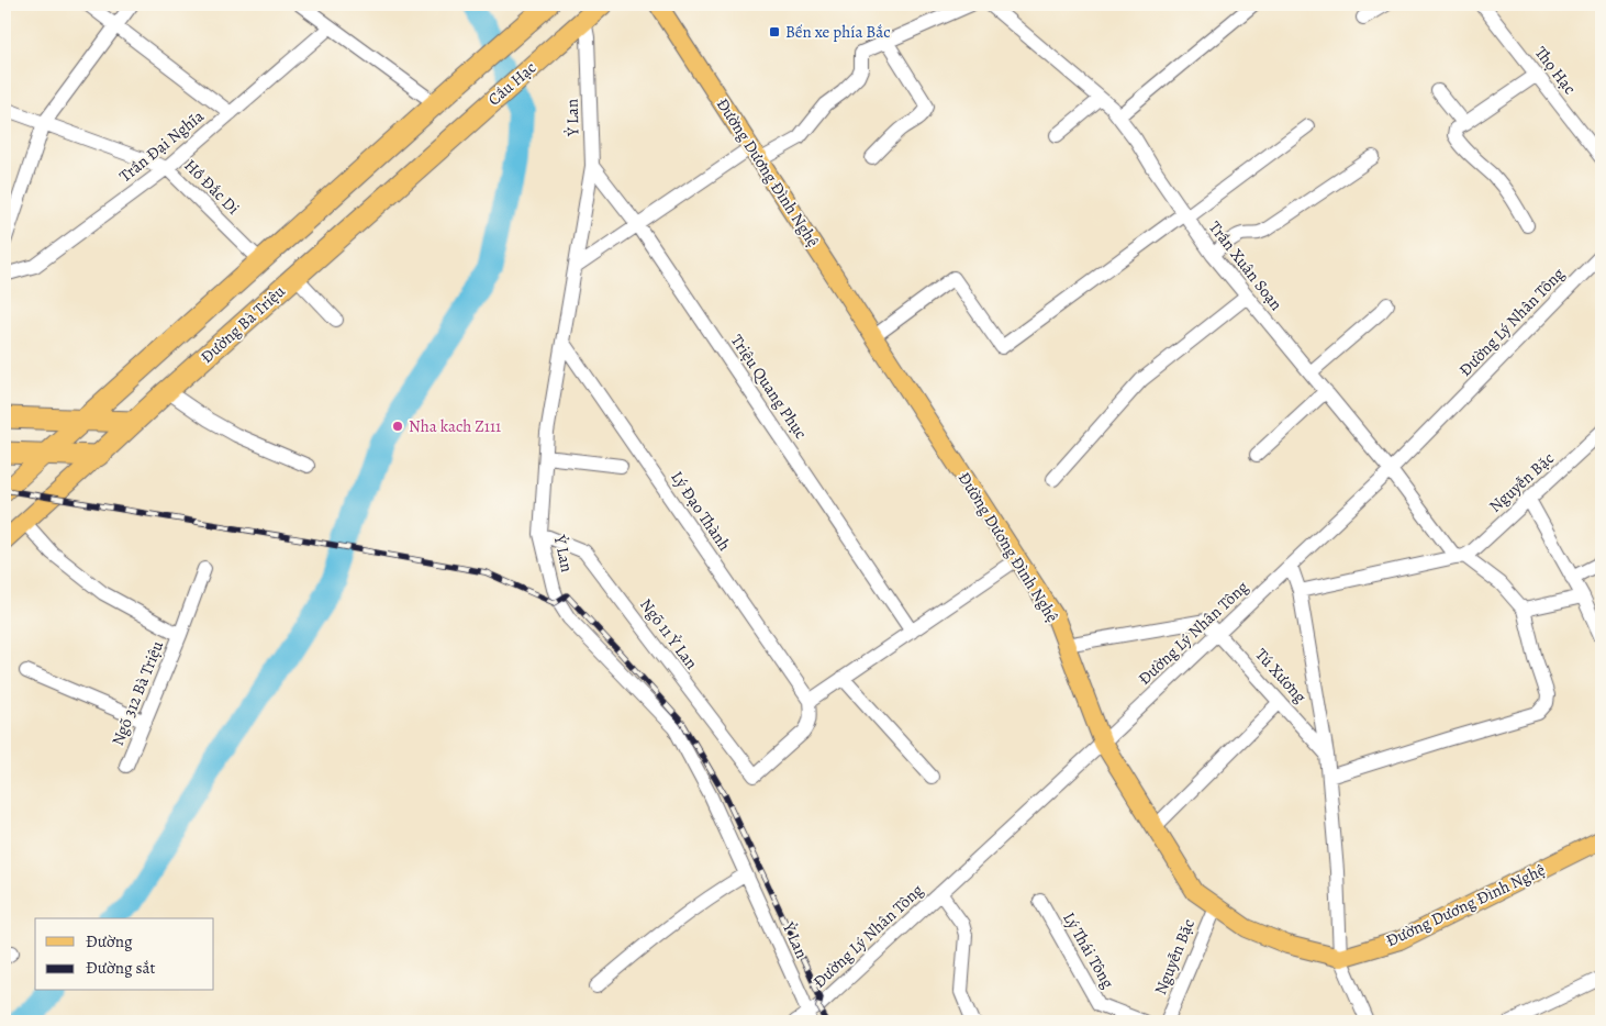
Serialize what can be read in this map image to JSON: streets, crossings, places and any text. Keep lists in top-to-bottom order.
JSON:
{
  "streets": {
    "highway": ["Cầu Hạc", "Đường Bà Triệu"],
    "main road": ["Đường Dương Đình Nghệ"],
    "street": [
      "Thọ Hạc",
      "Ỷ Lan",
      "Trần Đại Nghĩa",
      "Hồ Đắc Di",
      "Trần Xuân Soạn",
      "Đường Lý Nhân Tông",
      "Triệu Quang Phục",
      "Nguyễn Bặc",
      "Lý Đạo Thành",
      "Ngõ 11 Ỷ Lan",
      "Tú Xương",
      "Ngõ 312 Bà Triệu",
      "Lý Thái Tông"
    ]
  },
  "crossings": [
    ["Cầu Hạc", "Ỷ Lan"],
    ["Cầu Hạc", "Đường Bà Triệu"],
    ["Ỷ Lan", "Đường Lý Nhân Tông"],
    ["Ỷ Lan", "Triệu Quang Phục"],
    ["Ỷ Lan", "Lý Đạo Thành"],
    ["Ỷ Lan", "Ngõ 11 Ỷ Lan"],
    ["Trần Đại Nghĩa", "Hồ Đắc Di"],
    ["Đường Dương Đình Nghệ", "Đường Lý Nhân Tông"],
    ["Đường Dương Đình Nghệ", "Nguyễn Bặc"],
    ["Đường Dương Đình Nghệ", "Tú Xương"],
    ["Trần Xuân Soạn", "Đường Lý Nhân Tông"],
    ["Trần Xuân Soạn", "Nguyễn Bặc"],
    ["Đường Lý Nhân Tông", "Tú Xương"],
    ["Đường Bà Triệu", "Ngõ 312 Bà Triệu"],
    ["Lý Đạo Thành", "Ngõ 11 Ỷ Lan"]
  ],
  "places": {
    "transit": ["Bến xe phía Bắc"],
    "other": ["Nha kach Z111"]
  },
  "legend": ["Đường", "Đường sắt"]
}
